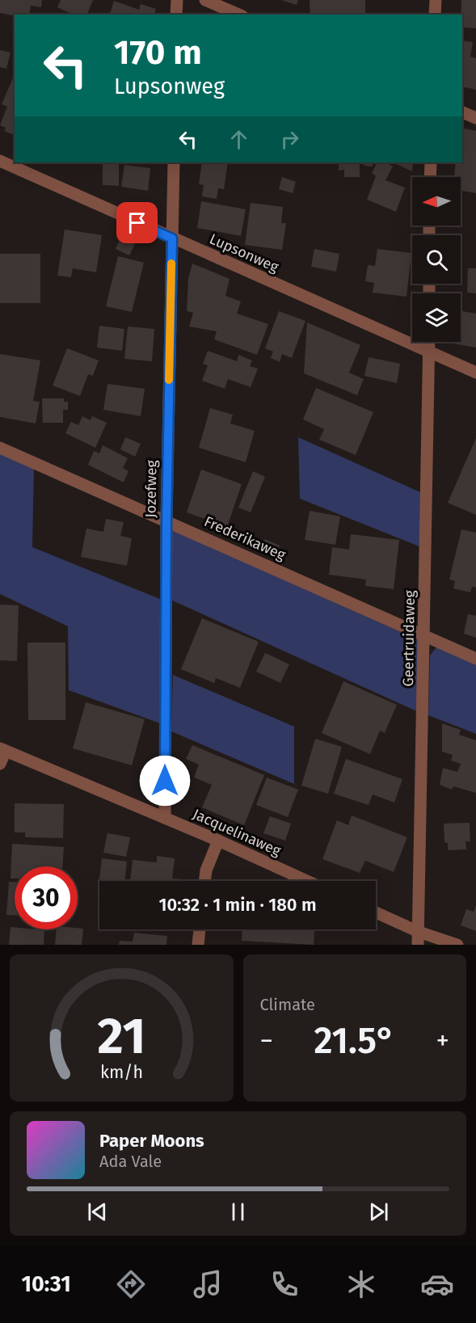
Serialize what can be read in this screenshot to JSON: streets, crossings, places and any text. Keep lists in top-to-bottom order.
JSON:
{
  "streets": {
    "street": [
      "Lupsonweg",
      "Jozefweg",
      "Frederikaweg",
      "Geertruidaweg",
      "Jacquelinaweg"
    ]
  },
  "crossings": [
    ["Lupsonweg", "Jozefweg"],
    ["Lupsonweg", "Geertruidaweg"],
    ["Jozefweg", "Frederikaweg"],
    ["Jozefweg", "Jacquelinaweg"],
    ["Frederikaweg", "Geertruidaweg"]
  ],
  "north": "left",
  "page": {
    "turn": ["170 m", "Lupsonweg"],
    "limit": "30",
    "trip": "10:32 · 1 min · 180 m",
    "tile": "Climate",
    "heat": ["−", "21.5°", "+"],
    "song": ["Paper Moons", "Ada Vale"],
    "tabs": "10:31",
    "gauge": ["21", "km/h"]
  }
}
